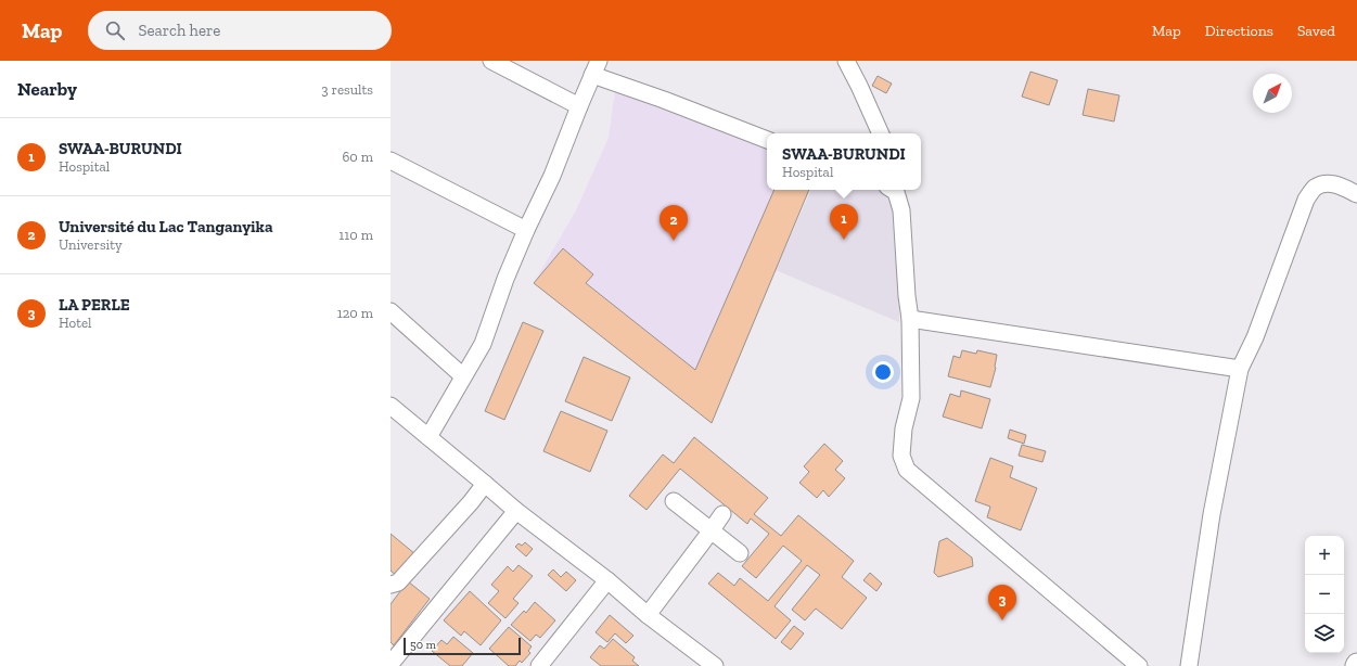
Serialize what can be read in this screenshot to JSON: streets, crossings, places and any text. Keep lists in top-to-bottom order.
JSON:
{
  "scale_bar": "50 m",
  "north": "top right",
  "page": {
    "header": "Map",
    "search": "Search here",
    "nav": ["Map", "Directions", "Saved"],
    "heading": ["Nearby", "3 results"],
    "list": [
      {
        "mark": "1",
        "name": "SWAA-BURUNDI",
        "note": "Hospital",
        "value": "60 m"
      },
      {
        "mark": "2",
        "name": "Université du Lac Tanganyika",
        "note": "University",
        "value": "110 m"
      },
      {
        "mark": "3",
        "name": "LA PERLE",
        "note": "Hotel",
        "value": "120 m"
      }
    ],
    "popup": ["SWAA-BURUNDI", "Hospital"],
    "pins": ["1", "2", "3"],
    "map_buttons": ["+", "−"],
    "scale": "50 m"
  }
}
